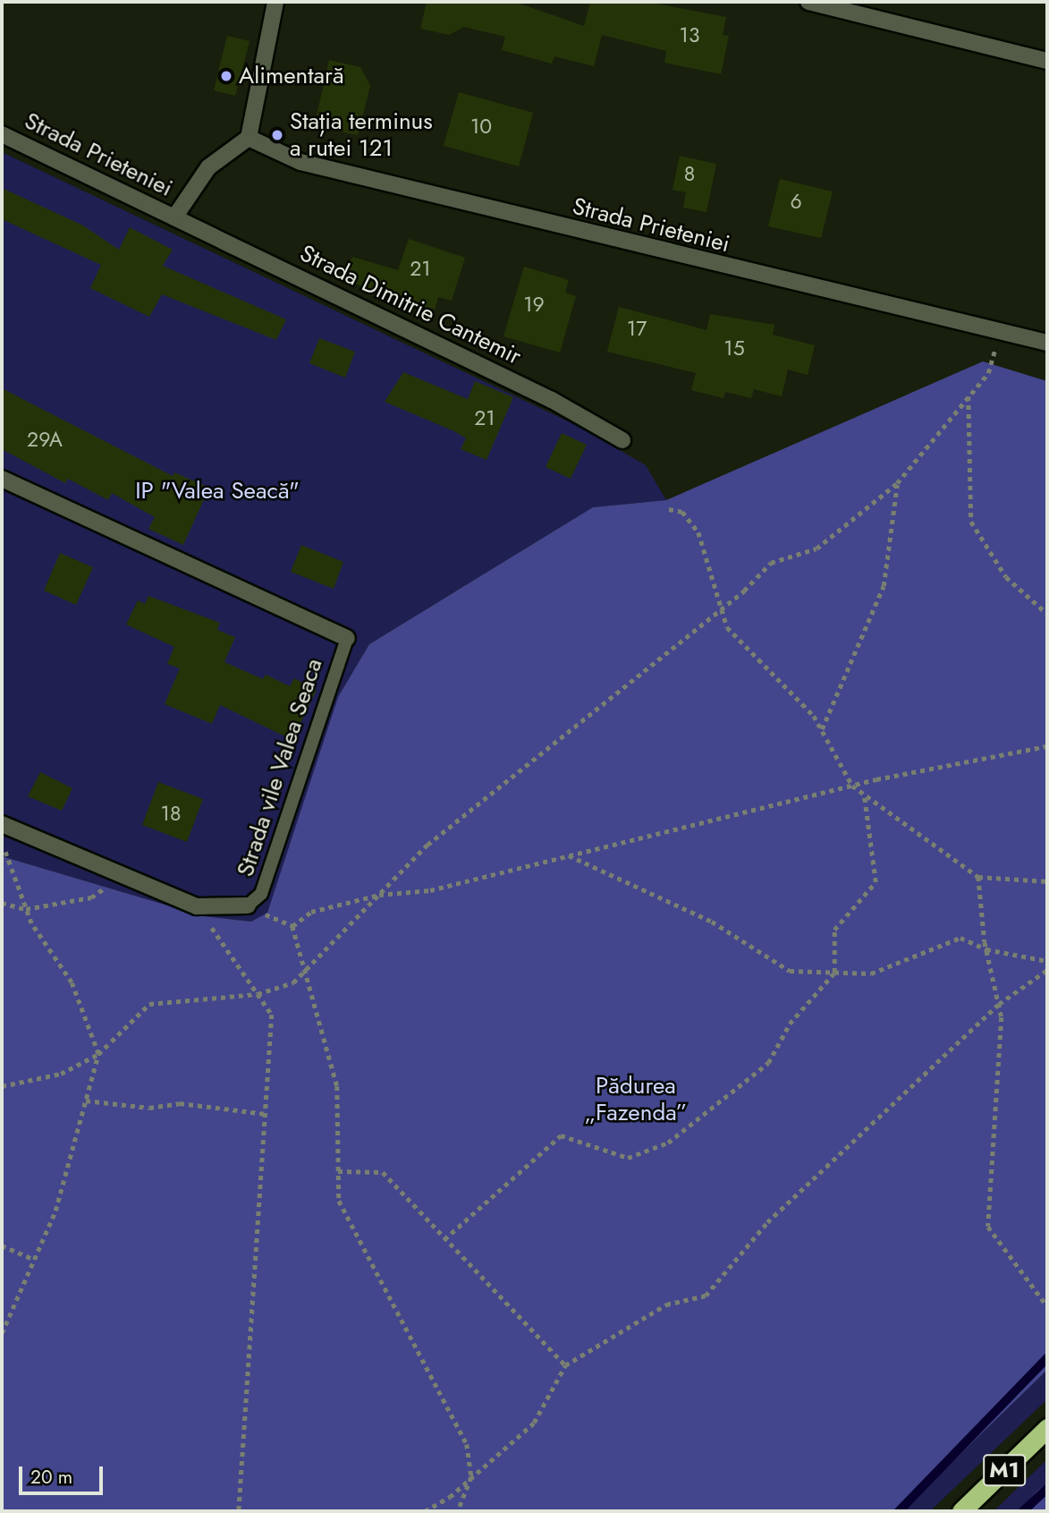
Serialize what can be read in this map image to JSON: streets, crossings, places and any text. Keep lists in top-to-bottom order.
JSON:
{
  "streets": {
    "highway": ["M1"],
    "street": ["Strada Prieteniei", "Strada Dimitrie Cantemir"],
    "lane": ["Strada vile Valea Seaca"]
  },
  "crossings": [
    ["Strada Prieteniei", "Strada Dimitrie Cantemir"]
  ],
  "parks": ["IP \"Valea Seacă\"", "Pădurea „Fazenda”"],
  "places": ["Alimentară", "Stația terminus a rutei 121"],
  "house_numbers": [
    "13",
    "10",
    "8",
    "6",
    "21",
    "19",
    "17",
    "15",
    "21",
    "29A",
    "18"
  ],
  "scale_bar": "20 m"
}
